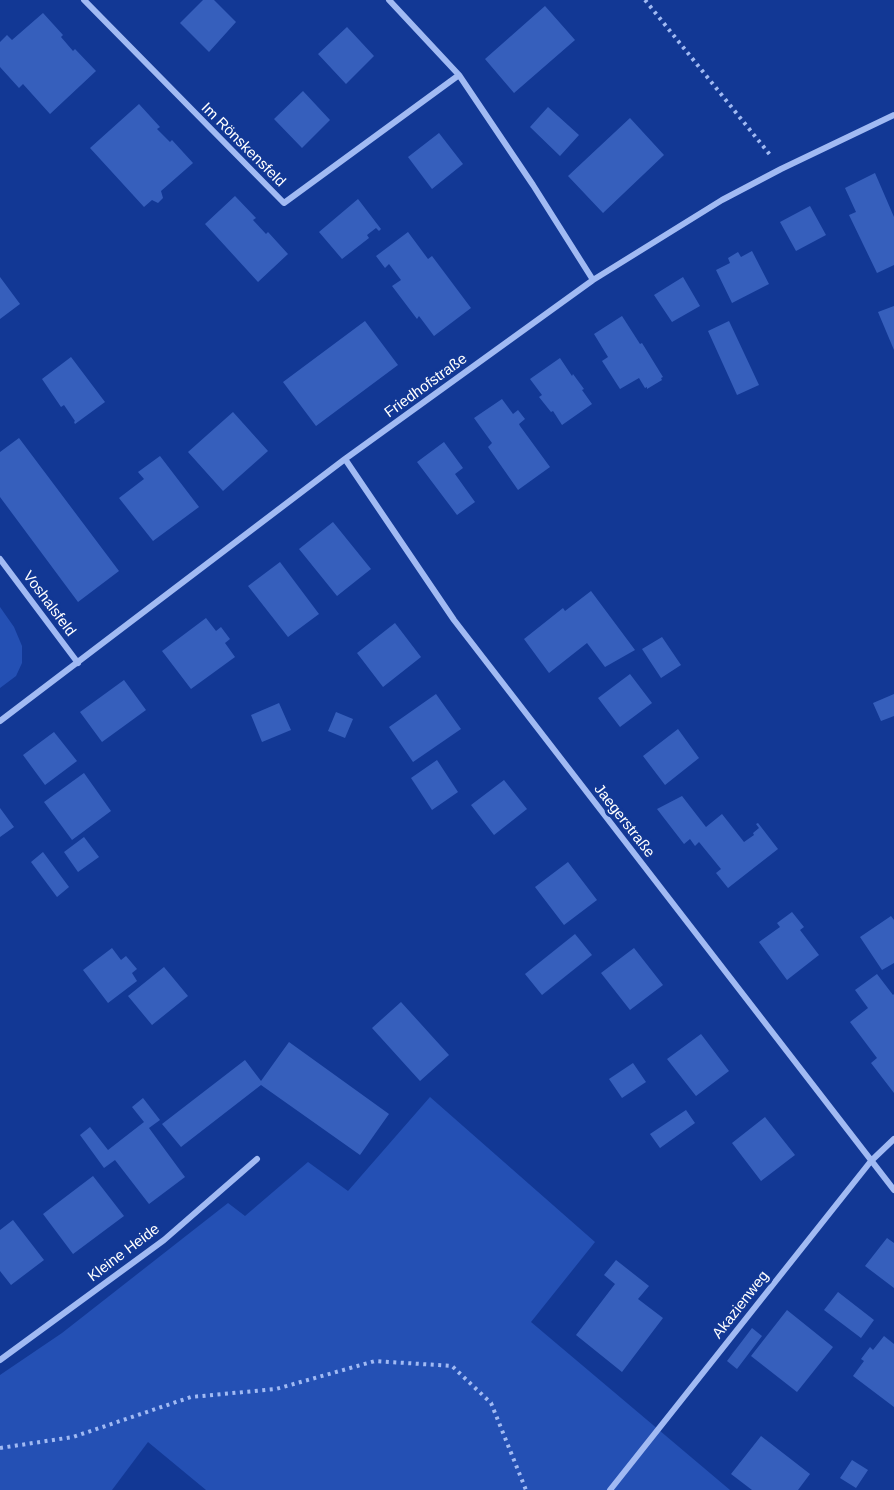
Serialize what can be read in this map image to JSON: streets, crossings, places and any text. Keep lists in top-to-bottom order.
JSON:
{
  "streets": {
    "street": [
      "Im Rönskensfeld",
      "Friedhofstraße",
      "Voshalsfeld",
      "Jaegerstraße",
      "Kleine Heide",
      "Akazienweg"
    ]
  },
  "crossings": [
    ["Friedhofstraße", "Voshalsfeld"],
    ["Friedhofstraße", "Jaegerstraße"],
    ["Jaegerstraße", "Akazienweg"]
  ]
}
